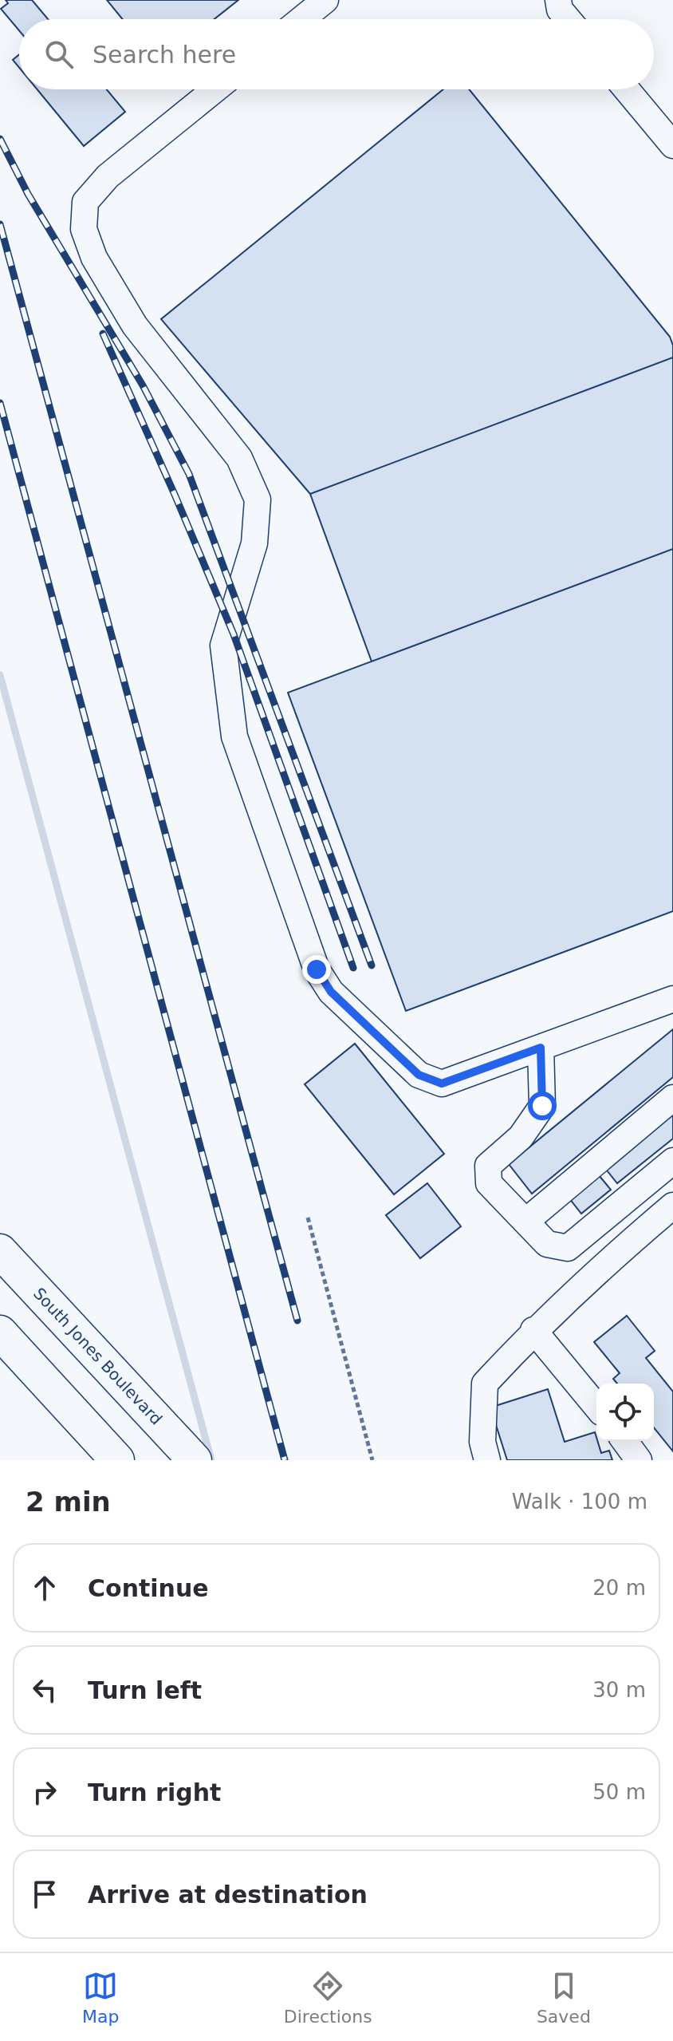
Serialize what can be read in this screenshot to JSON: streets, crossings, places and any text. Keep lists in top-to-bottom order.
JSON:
{
  "streets": {
    "main road": ["South Jones Boulevard"]
  },
  "page": {
    "search": "Search here",
    "heading": ["2 min", "Walk · 100 m"],
    "list": [
      ["Continue", "20 m"],
      ["Turn left", "30 m"],
      ["Turn right", "50 m"],
      "Arrive at destination"
    ],
    "nav": ["Map", "Directions", "Saved"]
  }
}
